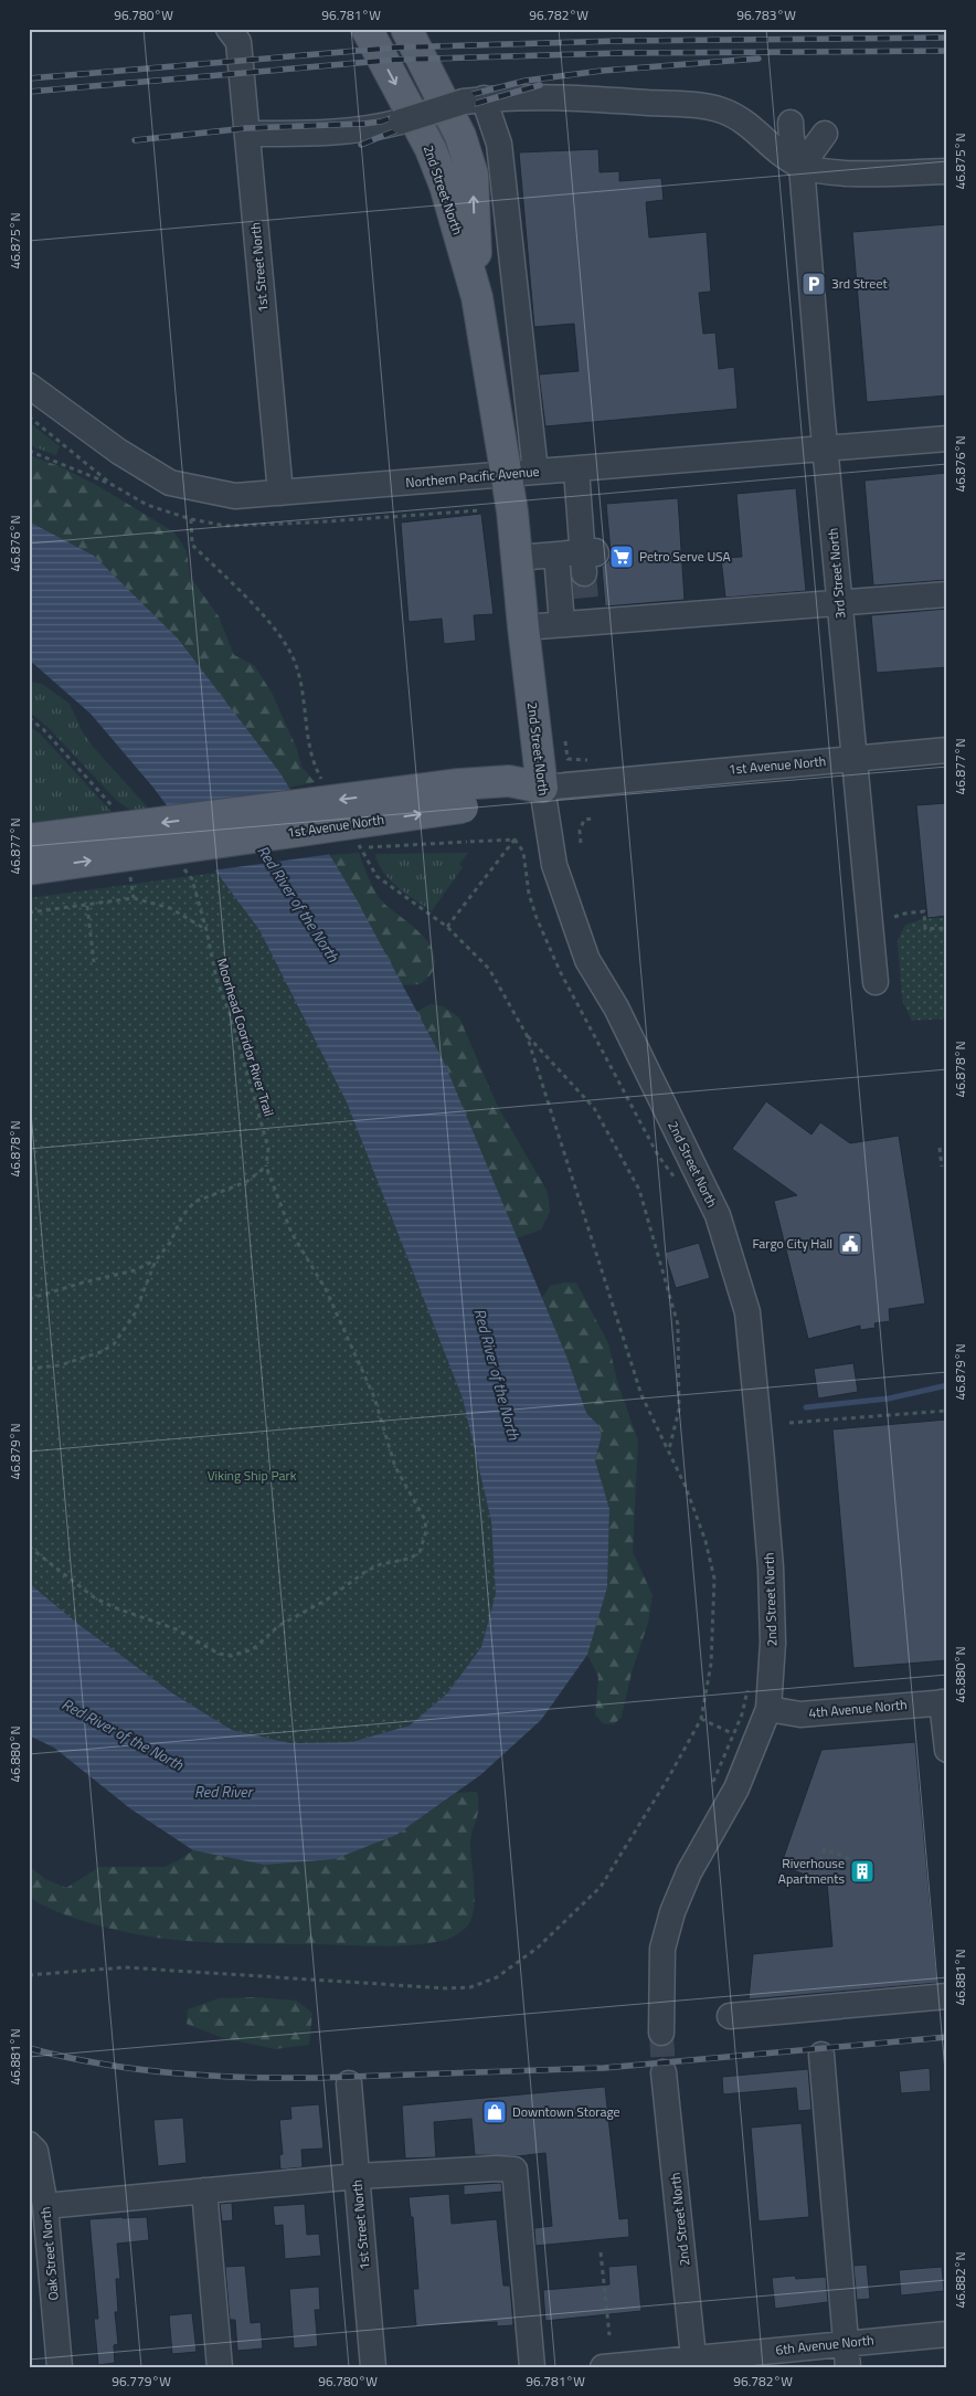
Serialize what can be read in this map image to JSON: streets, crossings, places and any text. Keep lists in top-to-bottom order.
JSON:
{
  "streets": {
    "main road": ["2nd Street North", "1st Avenue North"],
    "street": [
      "1st Street North",
      "Northern Pacific Avenue",
      "3rd Street North",
      "4th Avenue North",
      "Oak Street North",
      "6th Avenue North"
    ],
    "path": ["Moorhead Cooridor River Trail"]
  },
  "crossings": [
    ["2nd Street North", "Northern Pacific Avenue"],
    ["2nd Street North", "1st Avenue North"],
    ["2nd Street North", "4th Avenue North"],
    ["2nd Street North", "6th Avenue North"],
    ["1st Street North", "Northern Pacific Avenue"],
    ["Northern Pacific Avenue", "3rd Street North"],
    ["3rd Street North", "1st Avenue North"]
  ],
  "water": ["Red River of the North", "Red River"],
  "parks": ["Viking Ship Park"],
  "places": {
    "parking": ["3rd Street"],
    "supermarket": ["Petro Serve USA"],
    "public building": ["Fargo City Hall"],
    "building": ["Riverhouse Apartments"],
    "shop": ["Downtown Storage"]
  },
  "coordinates": [
    "96.780°W",
    "96.781°W",
    "96.782°W",
    "96.783°W",
    "46.875°N",
    "46.876°N",
    "46.877°N",
    "46.878°N",
    "46.879°N",
    "46.880°N",
    "46.881°N",
    "46.882°N",
    "96.779°W"
  ]
}
